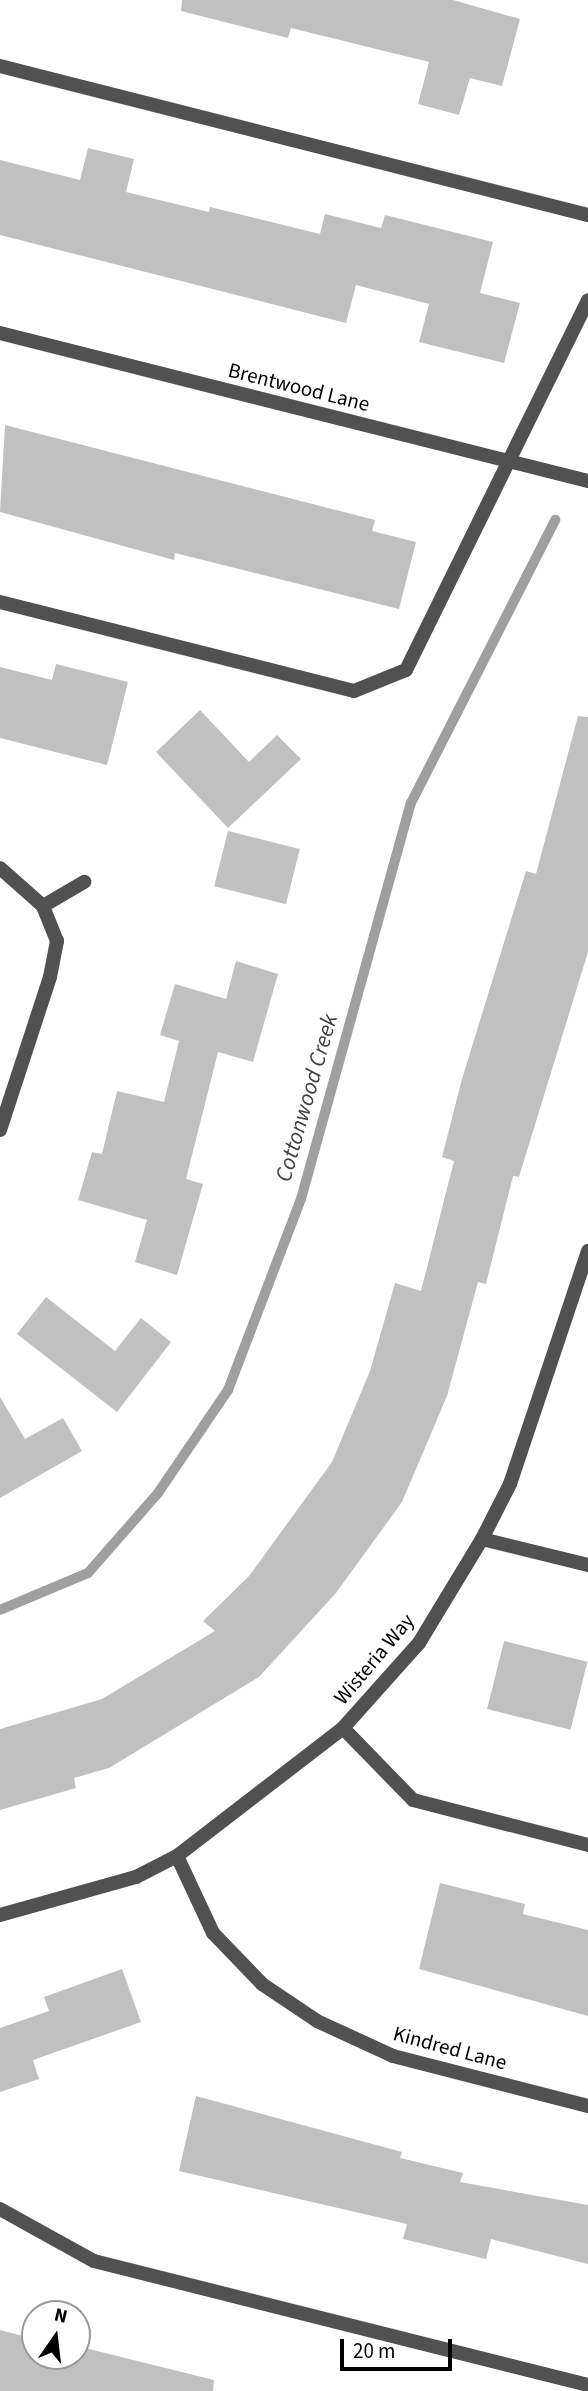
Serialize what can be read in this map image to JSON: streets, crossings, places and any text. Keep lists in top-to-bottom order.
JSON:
{
  "streets": {
    "street": ["Brentwood Lane", "Wisteria Way", "Kindred Lane"]
  },
  "crossings": [
    ["Wisteria Way", "Kindred Lane"]
  ],
  "water": ["Cottonwood Creek"],
  "scale_bar": "20 m",
  "north": "top"
}
